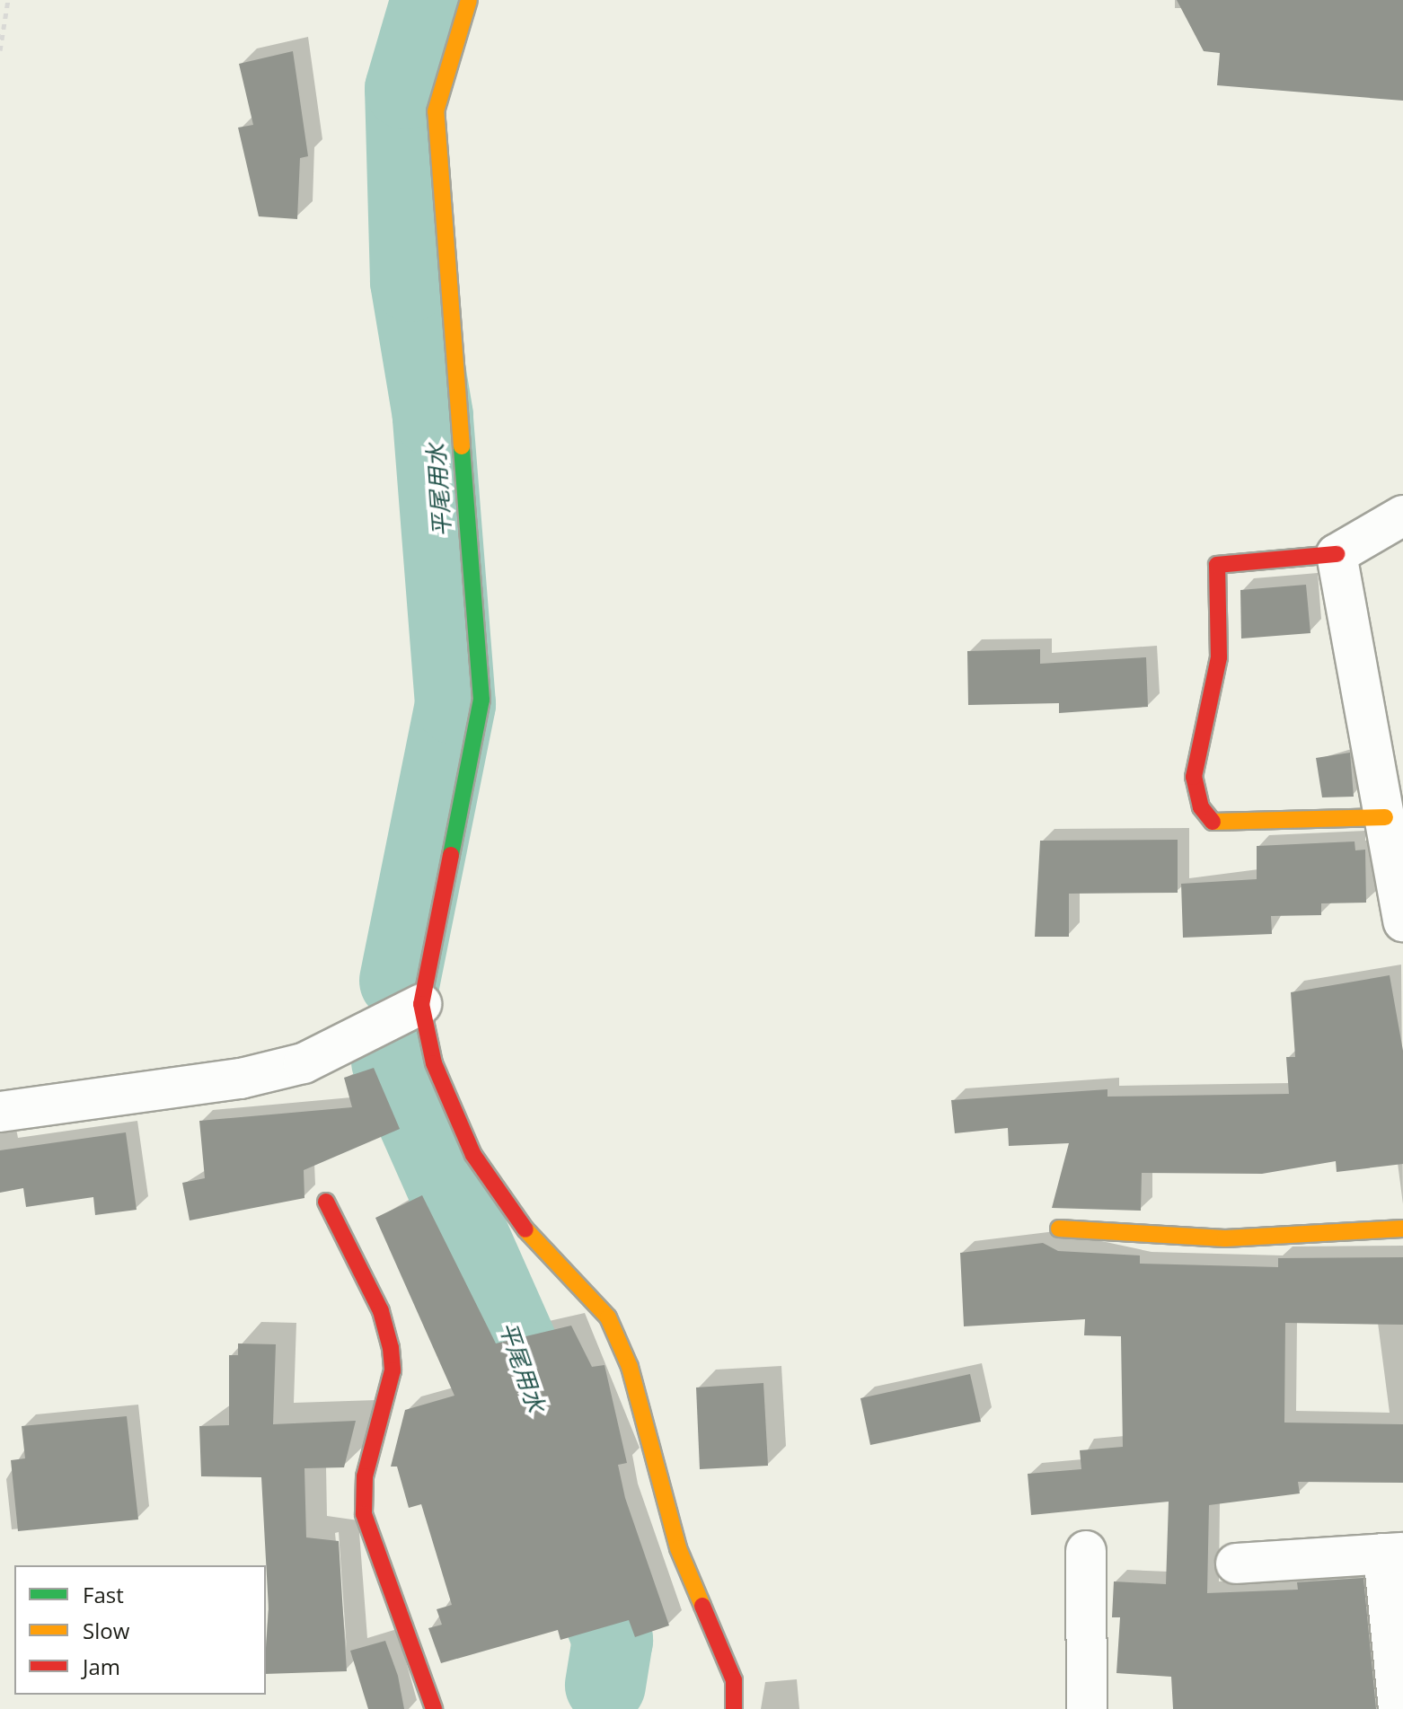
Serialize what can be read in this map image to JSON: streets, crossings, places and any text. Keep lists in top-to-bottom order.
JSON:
{
  "water": ["平尾用水"],
  "legend": ["Fast", "Slow", "Jam"]
}
